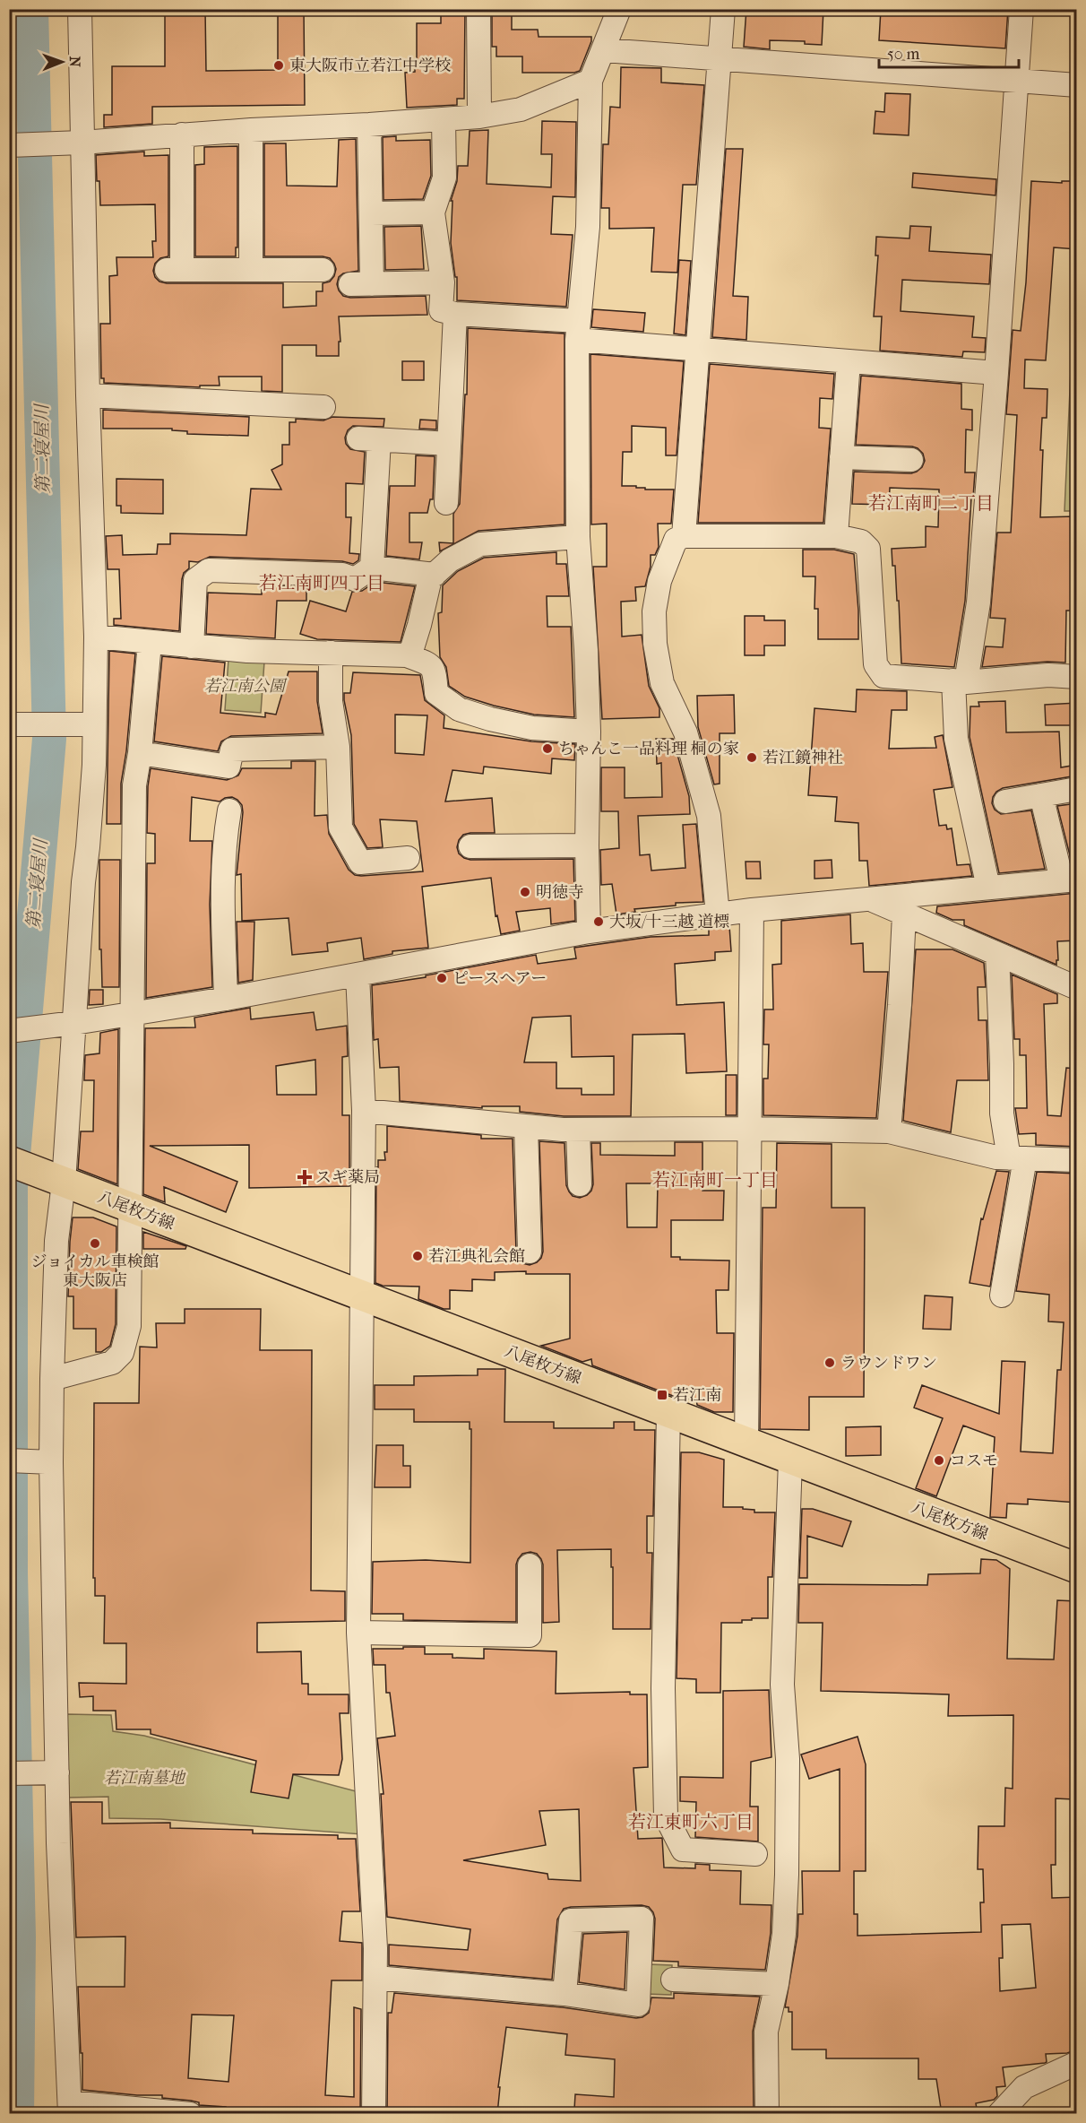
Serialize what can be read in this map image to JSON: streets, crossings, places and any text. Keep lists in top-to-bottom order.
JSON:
{
  "streets": {
    "main road": ["八尾枚方線"]
  },
  "districts": [
    "若江南町二丁目",
    "若江南町四丁目",
    "若江南町一丁目",
    "若江東町六丁目"
  ],
  "water": ["第二寝屋川"],
  "parks": ["若江南公園", "若江南墓地"],
  "places": {
    "other": [
      "東大阪市立若江中学校",
      "ちゃんこ一品料理 桐の家",
      "若江鏡神社",
      "明徳寺",
      "大坂/十三越 道標",
      "ピースヘアー",
      "ジョイカル車検館 東大阪店",
      "若江典礼会館",
      "ラウンドワン",
      "コスモ"
    ],
    "health": ["スギ薬局"],
    "transit": ["若江南"]
  },
  "scale_bar": "50 m",
  "north": "right"
}
